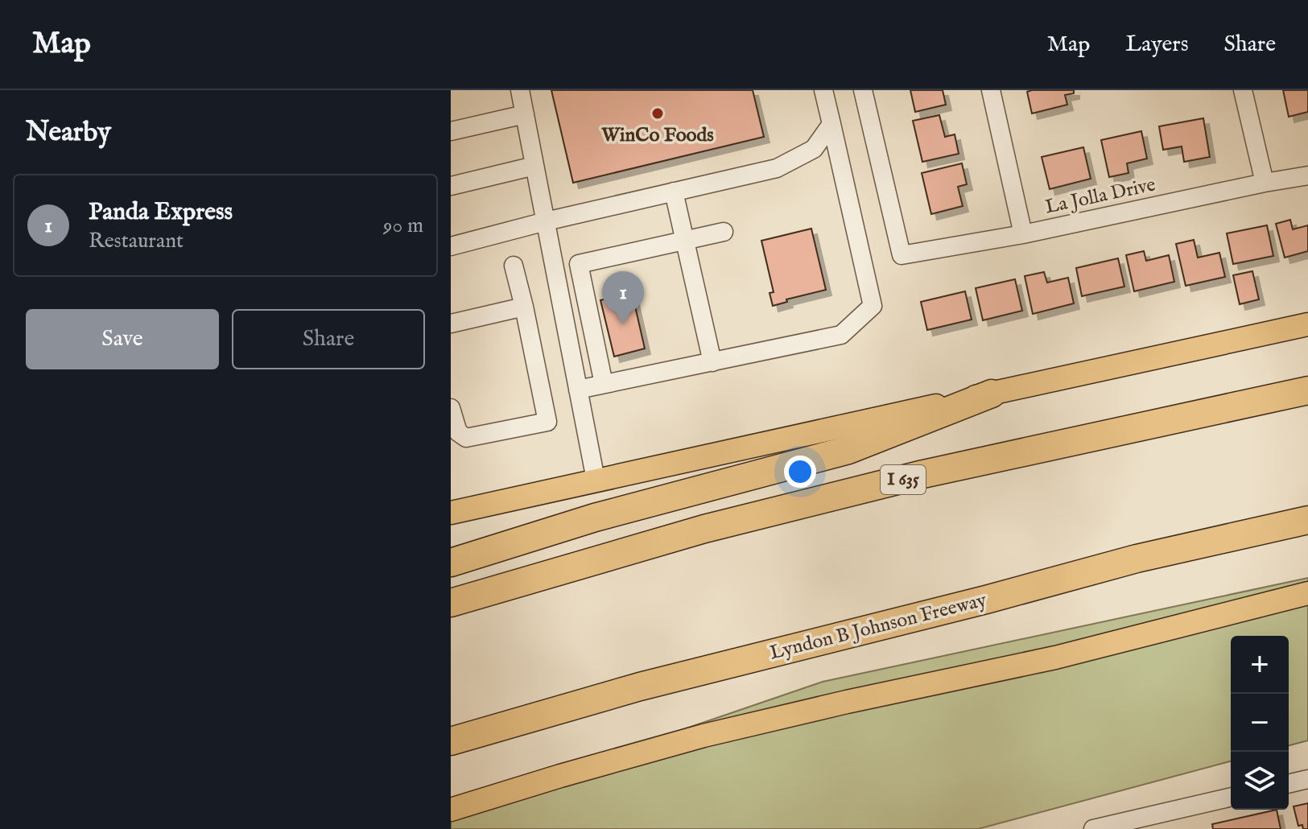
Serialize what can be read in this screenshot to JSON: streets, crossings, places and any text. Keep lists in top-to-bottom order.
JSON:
{
  "streets": {
    "highway": ["I 635", "Lyndon B Johnson Freeway"],
    "street": ["La Jolla Drive"]
  },
  "places": ["WinCo Foods"],
  "page": {
    "header": "Map",
    "nav": ["Map", "Layers", "Share"],
    "heading": "Nearby",
    "list": [
      {
        "mark": "1",
        "name": "Panda Express",
        "note": "Restaurant",
        "value": "90 m"
      }
    ],
    "pins": "1",
    "buttons": ["Save", "Share"],
    "map_buttons": ["+", "−"]
  }
}
